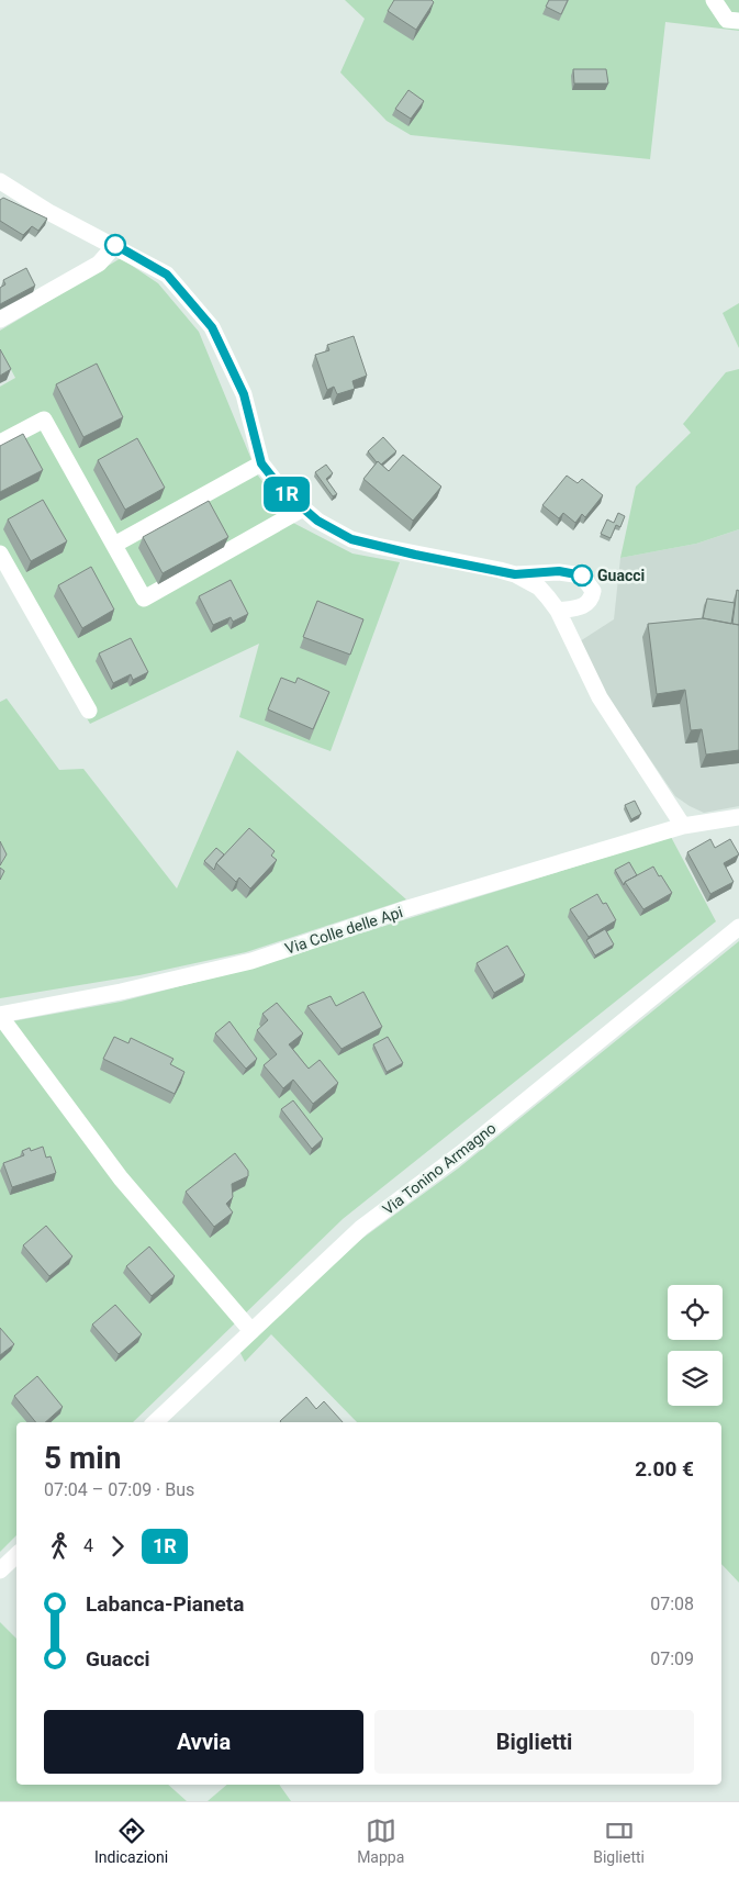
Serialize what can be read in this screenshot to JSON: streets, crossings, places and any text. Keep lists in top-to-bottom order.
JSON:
{
  "streets": {
    "street": ["Via Colle delle Api", "Via Tonino Armagno"]
  },
  "places": ["Guacci"],
  "lines": ["bus line 1R"],
  "page": {
    "on_map": "1R",
    "heading": ["5 min", "07:04 – 07:09 · Bus", "2.00 €"],
    "legs": ["4", "1R"],
    "list": [
      {
        "name": "Labanca-Pianeta",
        "value": "07:08"
      },
      {
        "name": "Guacci",
        "value": "07:09"
      }
    ],
    "buttons": ["Avvia", "Biglietti"],
    "tabs": ["Indicazioni", "Mappa", "Biglietti"]
  }
}
